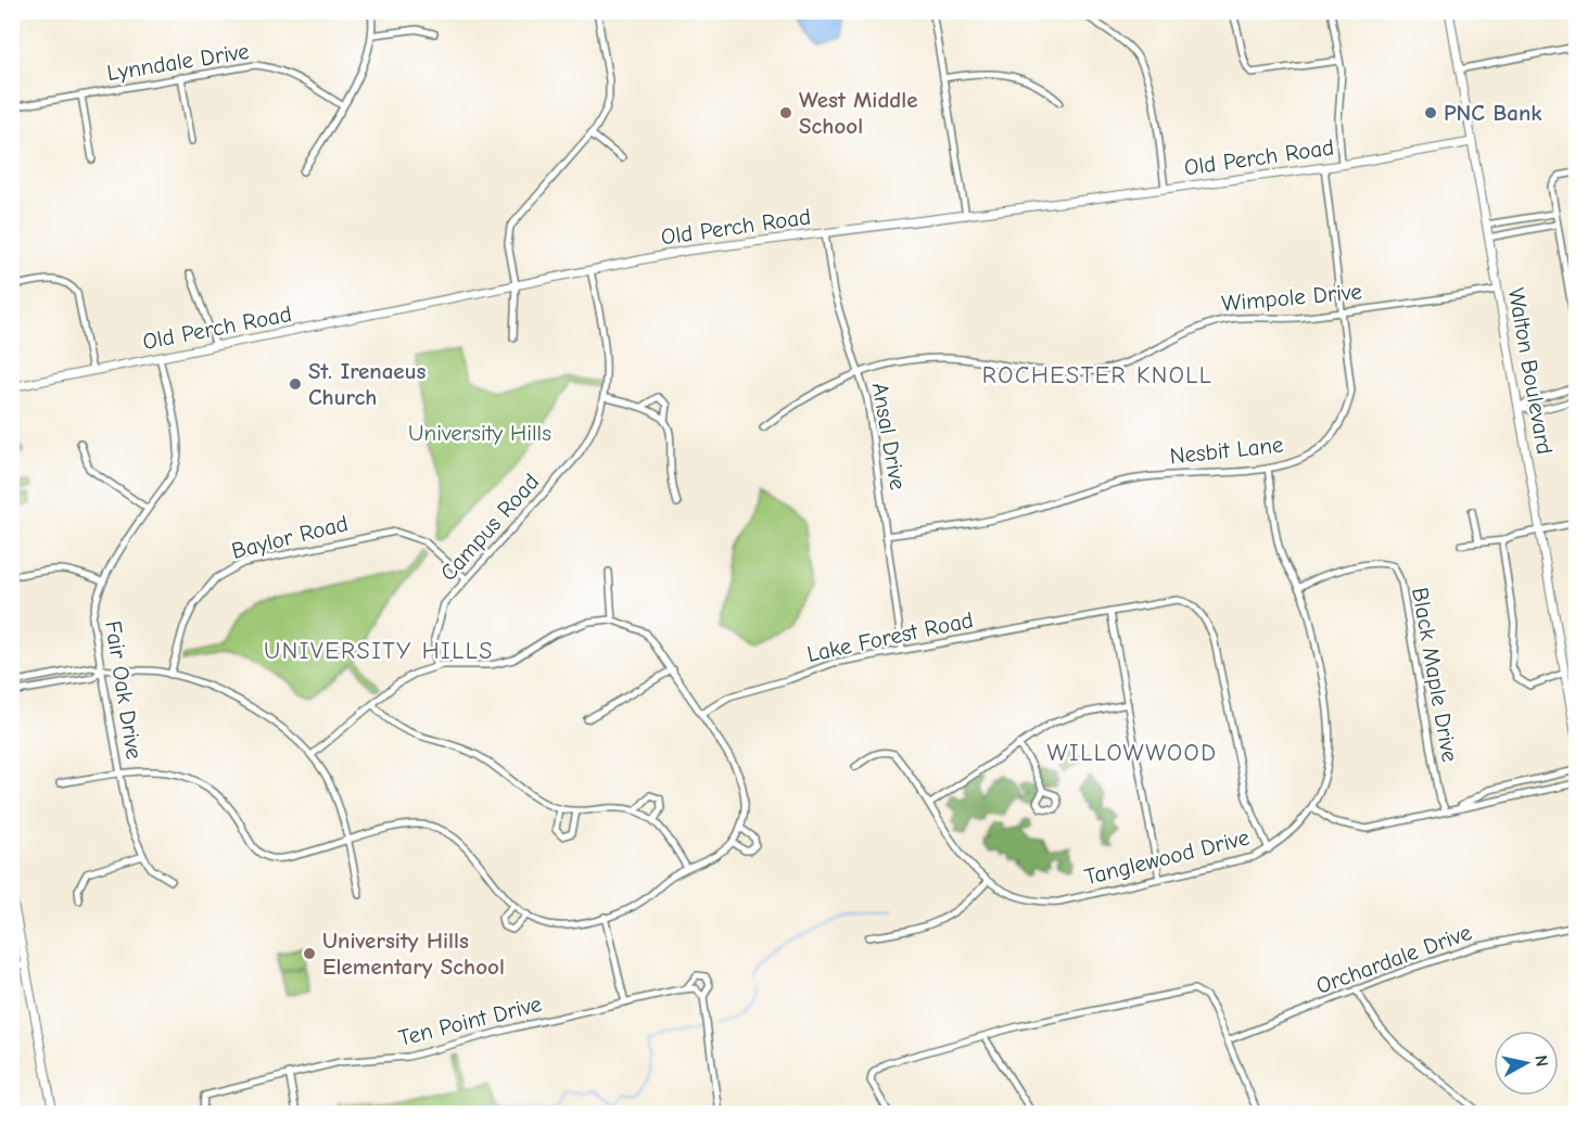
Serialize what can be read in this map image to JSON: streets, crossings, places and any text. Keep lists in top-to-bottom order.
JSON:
{
  "streets": {
    "street": [
      "Lynndale Drive",
      "Old Perch Road",
      "Wimpole Drive",
      "Walton Boulevard",
      "Ansal Drive",
      "Nesbit Lane",
      "Campus Road",
      "Baylor Road",
      "Lake Forest Road",
      "Black Maple Drive",
      "Fair Oak Drive",
      "Tanglewood Drive",
      "Orchardale Drive",
      "Ten Point Drive"
    ]
  },
  "crossings": [
    ["Old Perch Road", "Walton Boulevard"],
    ["Old Perch Road", "Ansal Drive"],
    ["Old Perch Road", "Nesbit Lane"],
    ["Old Perch Road", "Campus Road"],
    ["Old Perch Road", "Fair Oak Drive"],
    ["Wimpole Drive", "Walton Boulevard"],
    ["Wimpole Drive", "Ansal Drive"],
    ["Wimpole Drive", "Nesbit Lane"],
    ["Ansal Drive", "Nesbit Lane"],
    ["Ansal Drive", "Lake Forest Road"],
    ["Nesbit Lane", "Tanglewood Drive"],
    ["Campus Road", "Baylor Road"],
    ["Lake Forest Road", "Tanglewood Drive"],
    ["Black Maple Drive", "Tanglewood Drive"]
  ],
  "districts": ["ROCHESTER KNOLL", "UNIVERSITY HILLS", "WILLOWWOOD"],
  "parks": ["University Hills"],
  "places": [
    "West Middle School",
    "PNC Bank",
    "St. Irenaeus Church",
    "University Hills Elementary School"
  ],
  "north": "right"
}
